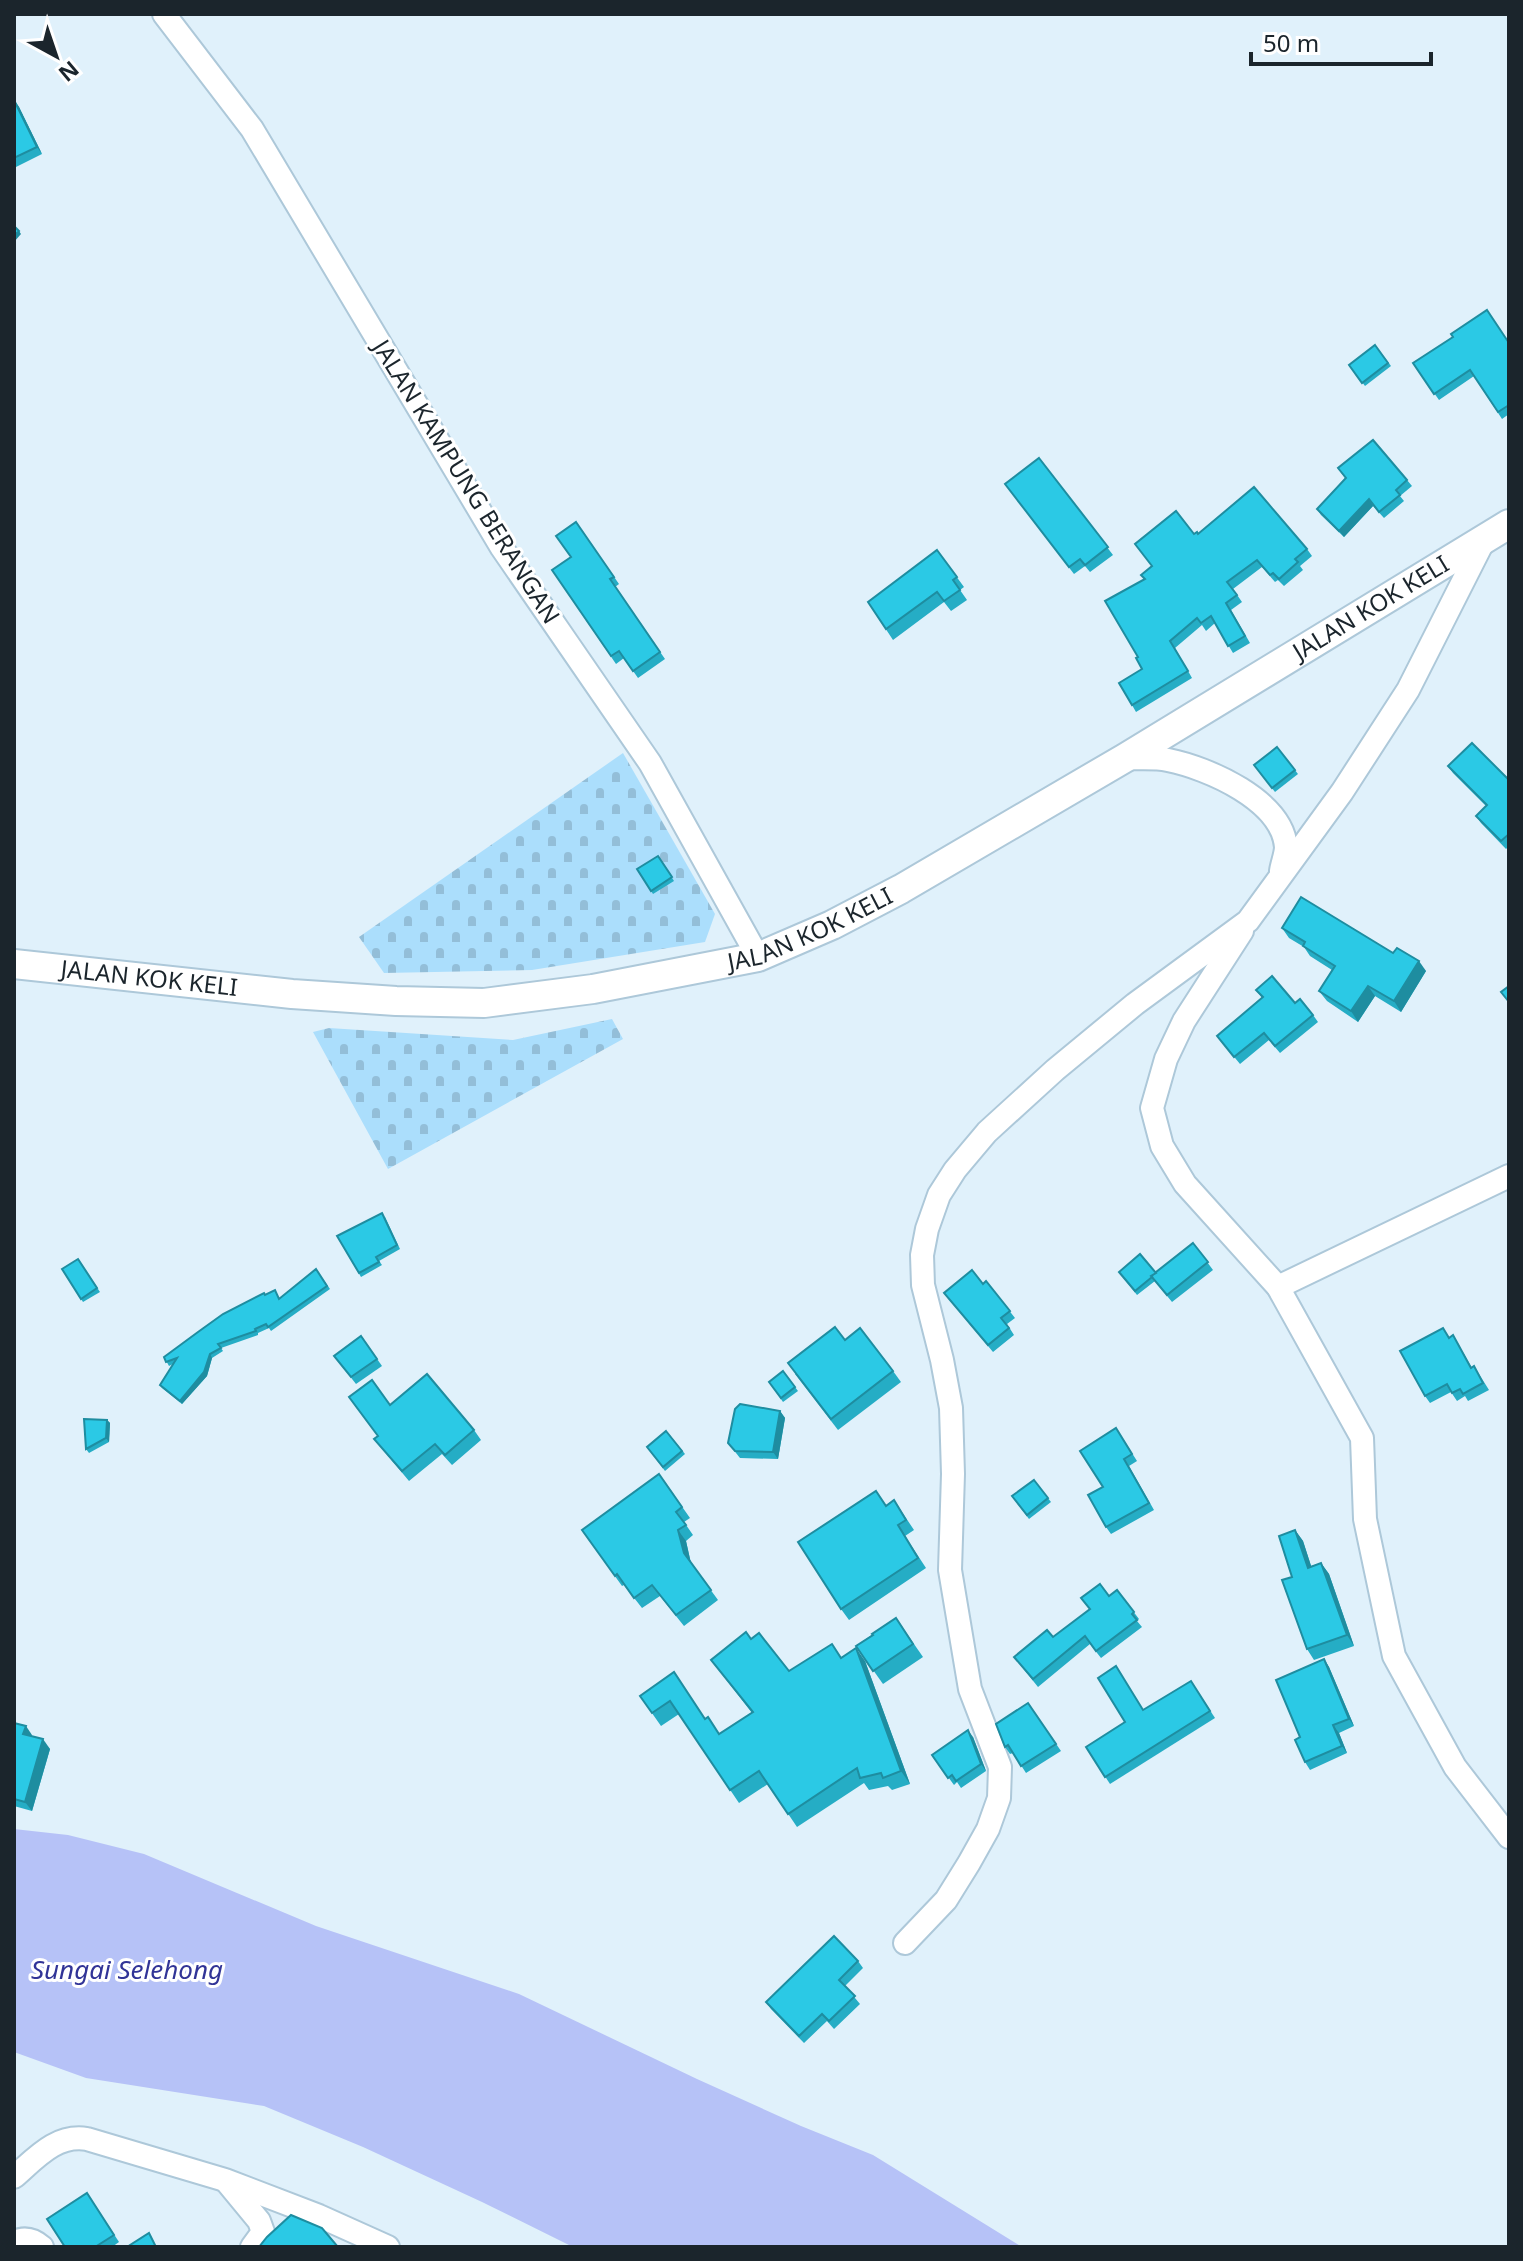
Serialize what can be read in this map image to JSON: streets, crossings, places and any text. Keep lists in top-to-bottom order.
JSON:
{
  "streets": {
    "street": ["JALAN KAMPUNG BERANGAN", "JALAN KOK KELI"]
  },
  "crossings": [
    ["JALAN KAMPUNG BERANGAN", "JALAN KOK KELI"]
  ],
  "water": ["Sungai Selehong"],
  "scale_bar": "50 m",
  "north": "bottom right"
}
